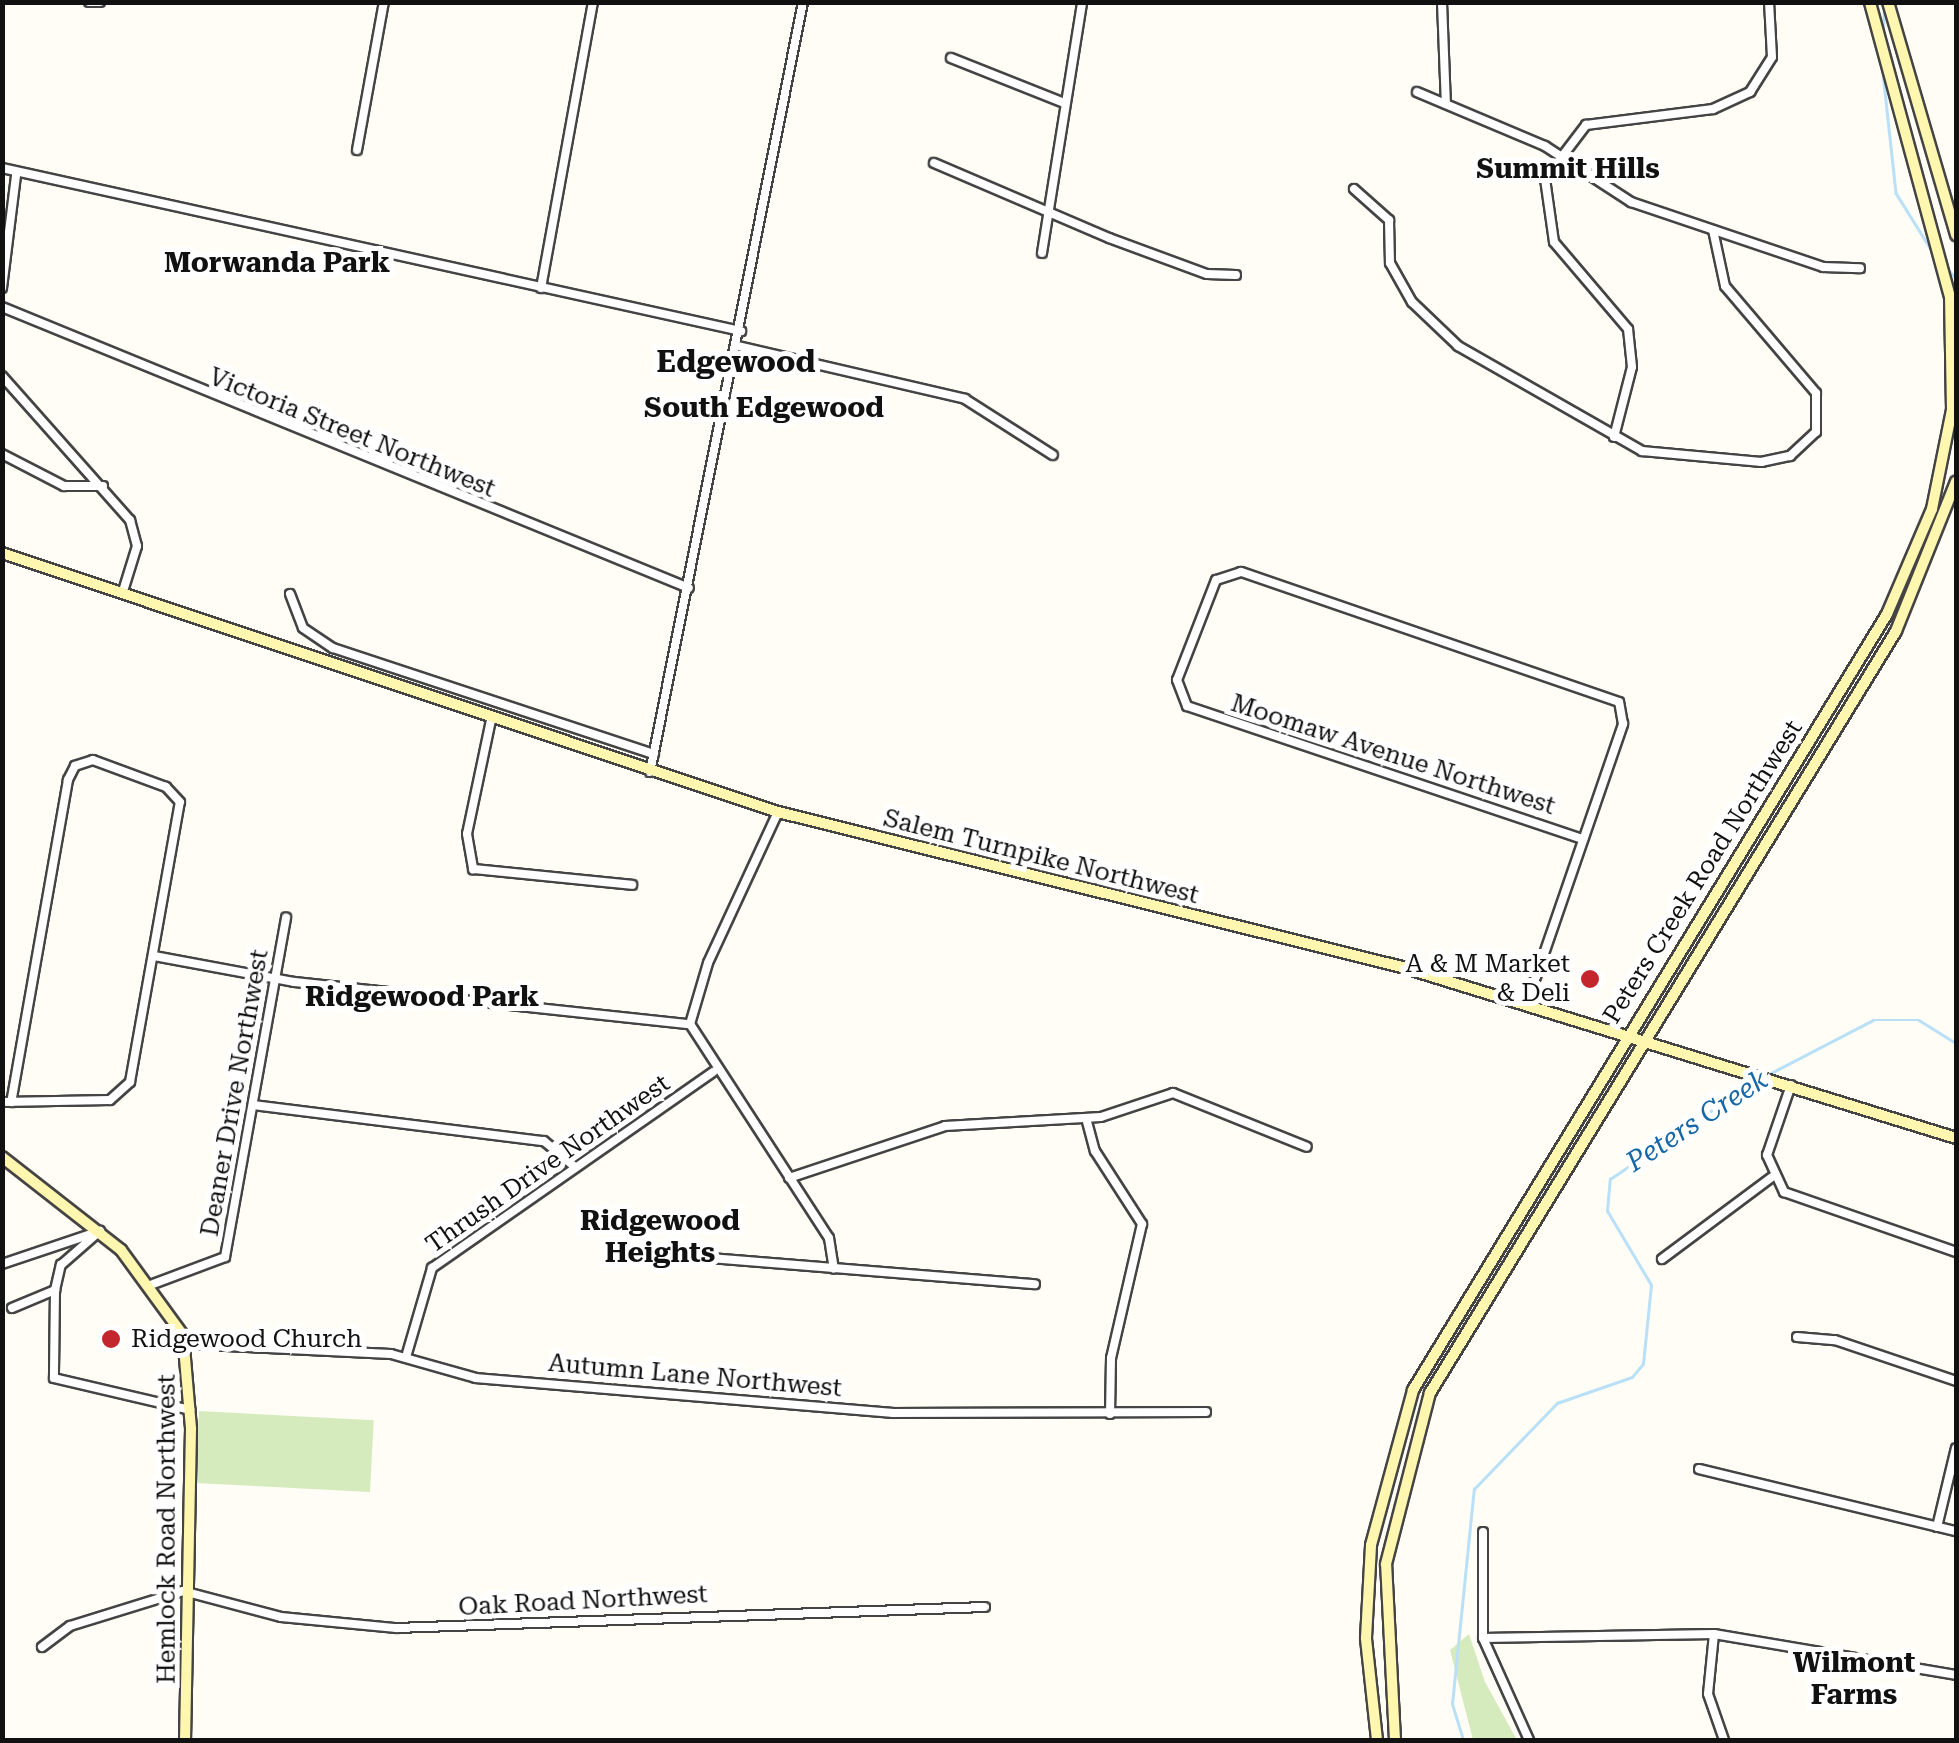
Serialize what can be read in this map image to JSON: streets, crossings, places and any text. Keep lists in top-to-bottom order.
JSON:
{
  "streets": {
    "main road": ["Salem Turnpike Northwest", "Peters Creek Road Northwest", "Hemlock Road Northwest"],
    "street": [
      "Victoria Street Northwest",
      "Moomaw Avenue Northwest",
      "Deaner Drive Northwest",
      "Thrush Drive Northwest",
      "Autumn Lane Northwest",
      "Oak Road Northwest"
    ]
  },
  "crossings": [
    ["Salem Turnpike Northwest", "Peters Creek Road Northwest"],
    ["Deaner Drive Northwest", "Hemlock Road Northwest"],
    ["Thrush Drive Northwest", "Autumn Lane Northwest"],
    ["Autumn Lane Northwest", "Hemlock Road Northwest"],
    ["Hemlock Road Northwest", "Oak Road Northwest"]
  ],
  "districts": [
    "Summit Hills",
    "Morwanda Park",
    "Edgewood",
    "South Edgewood",
    "Ridgewood Park",
    "Ridgewood Heights",
    "Wilmont Farms"
  ],
  "water": ["Peters Creek"],
  "places": ["A & M Market & Deli", "Ridgewood Church"]
}
